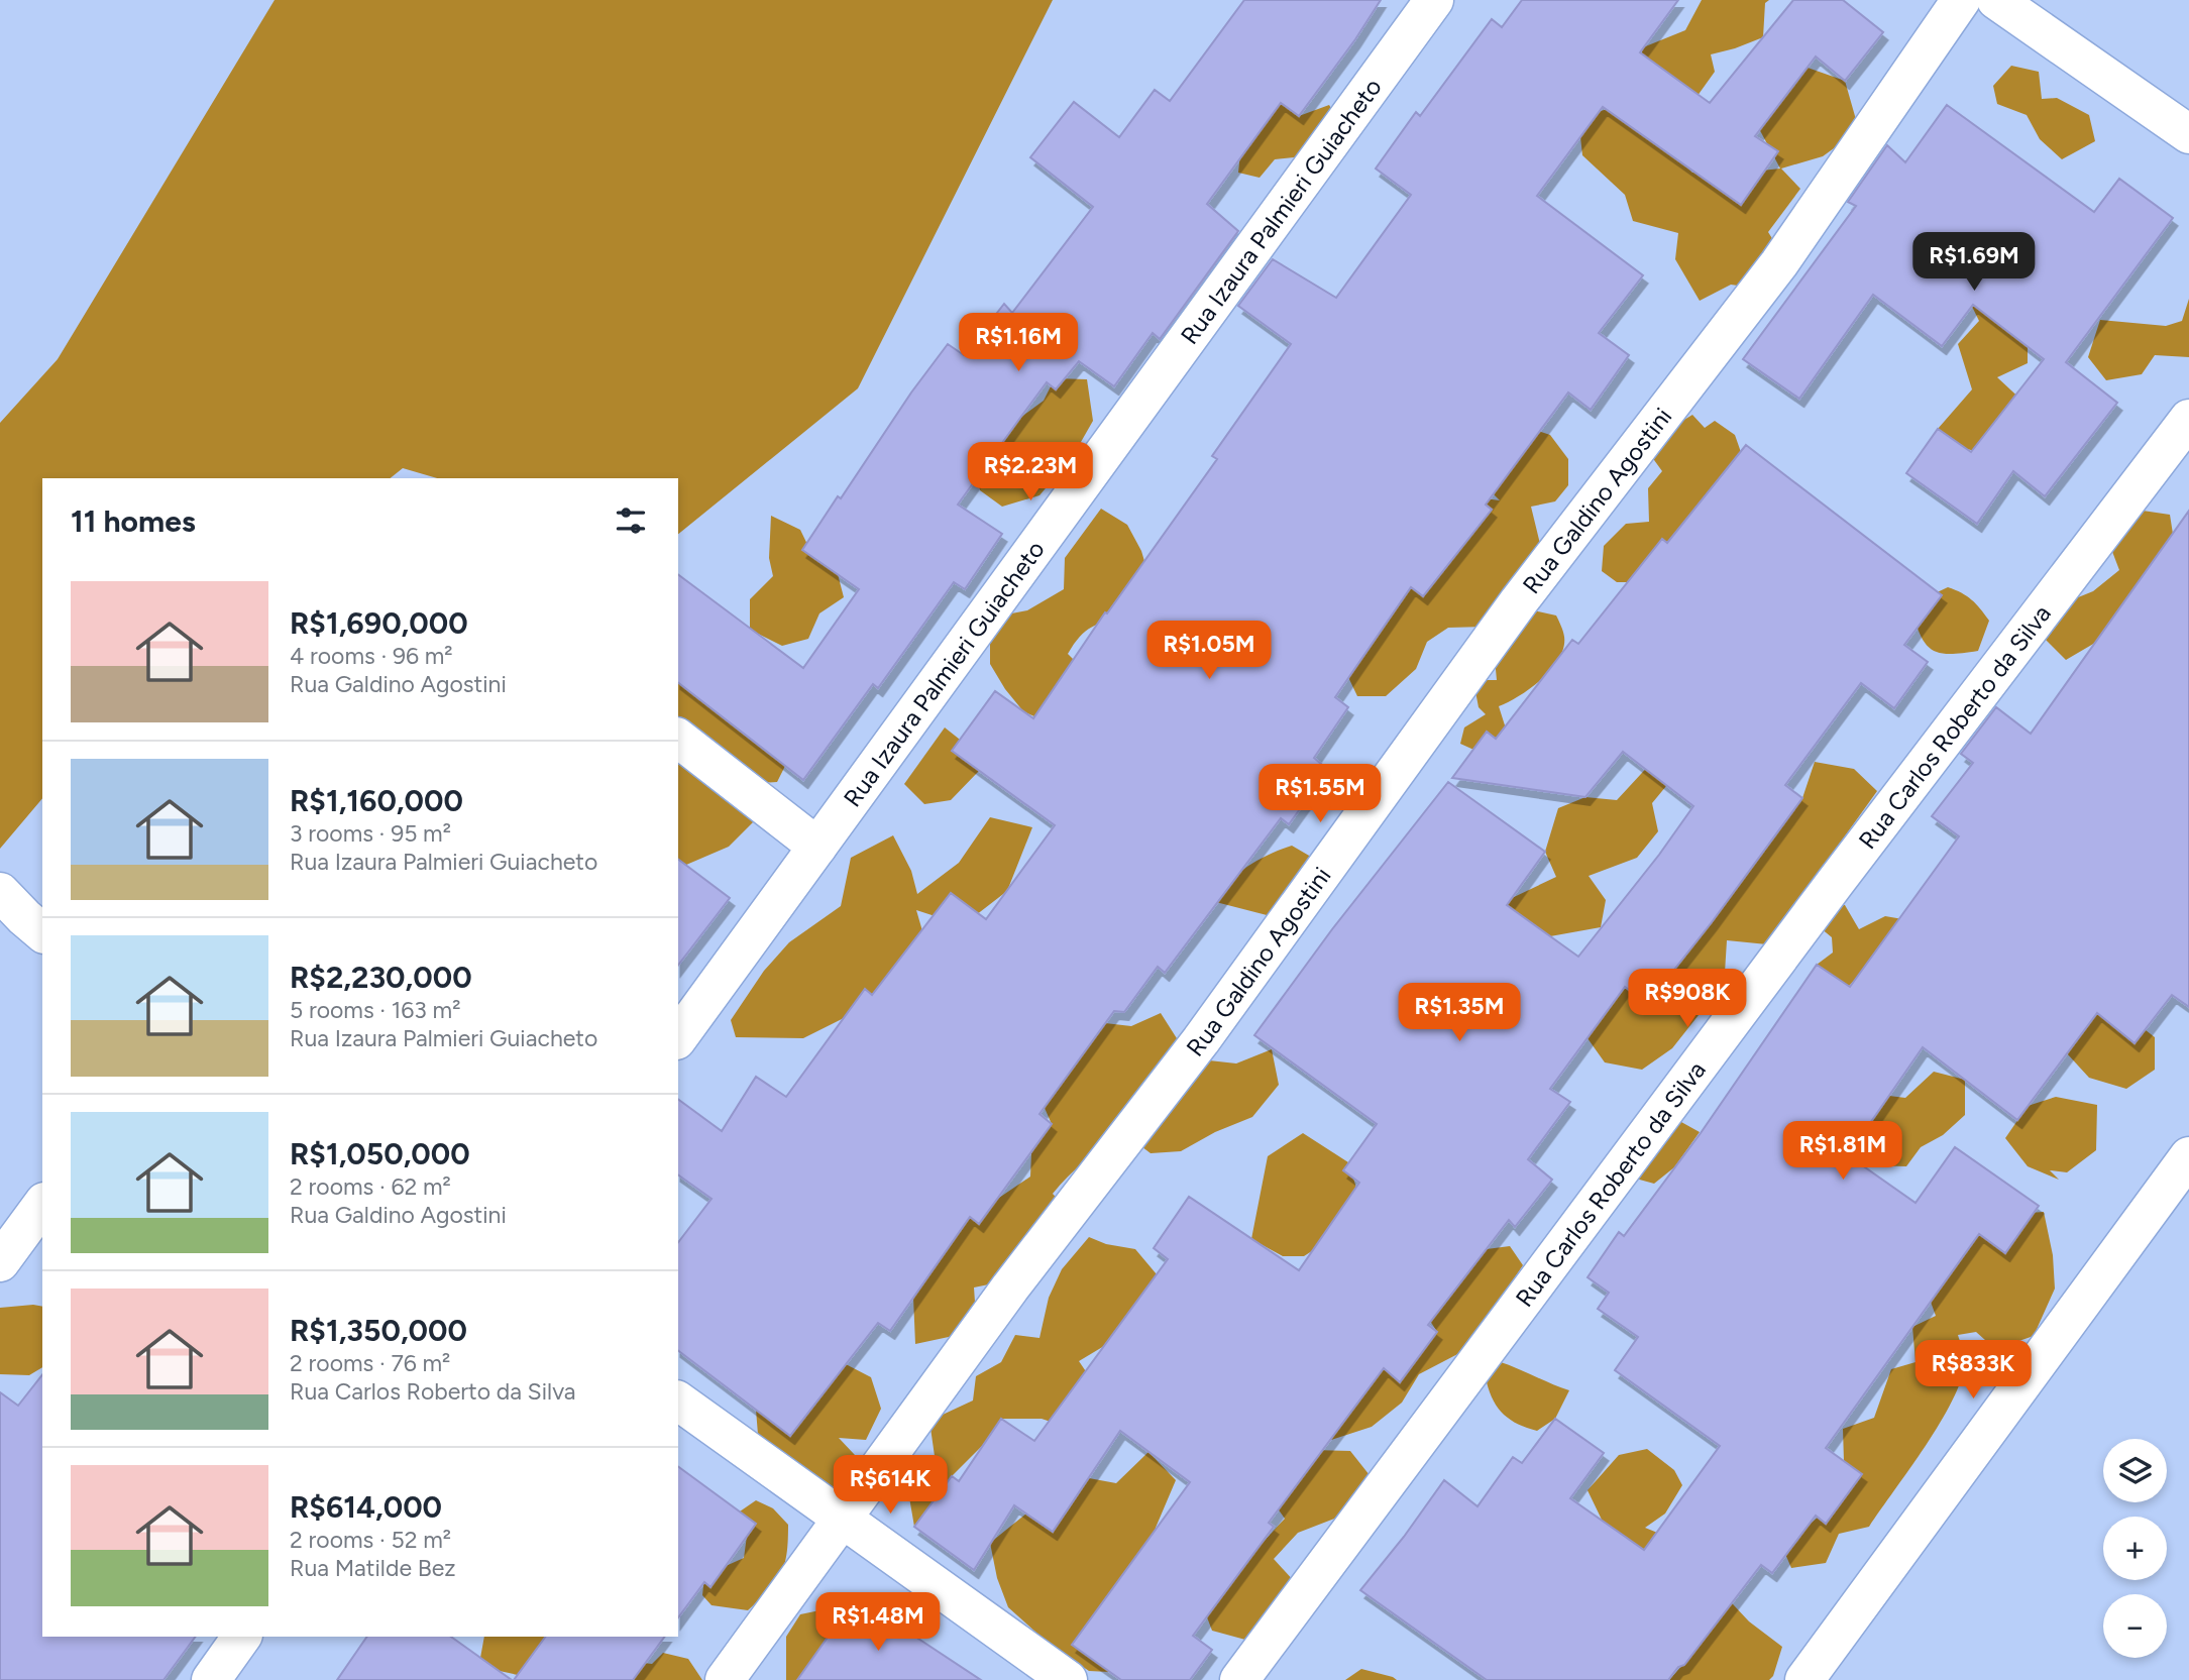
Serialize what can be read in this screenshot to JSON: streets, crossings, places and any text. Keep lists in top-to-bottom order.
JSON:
{
  "streets": {
    "street": ["Rua Izaura Palmieri Guiacheto", "Rua Galdino Agostini", "Rua Carlos Roberto da Silva"]
  },
  "page": {
    "price": [
      "R$1.69M",
      "R$1.16M",
      "R$2.23M",
      "R$1.05M",
      "R$1.55M",
      "R$908K",
      "R$1.35M",
      "R$1.81M",
      "R$833K",
      "R$614K",
      "R$1.48M"
    ],
    "heading": "11 homes",
    "list": [
      {
        "name": "R$1,690,000",
        "note": "4 rooms · 96 m² · Rua Galdino Agostini"
      },
      {
        "name": "R$1,160,000",
        "note": "3 rooms · 95 m² · Rua Izaura Palmieri Guiacheto"
      },
      {
        "name": "R$2,230,000",
        "note": "5 rooms · 163 m² · Rua Izaura Palmieri Guiacheto"
      },
      {
        "name": "R$1,050,000",
        "note": "2 rooms · 62 m² · Rua Galdino Agostini"
      },
      {
        "name": "R$1,350,000",
        "note": "2 rooms · 76 m² · Rua Carlos Roberto da Silva"
      },
      {
        "name": "R$614,000",
        "note": "2 rooms · 52 m² · Rua Matilde Bez"
      }
    ],
    "map_buttons": ["+", "−"]
  }
}
